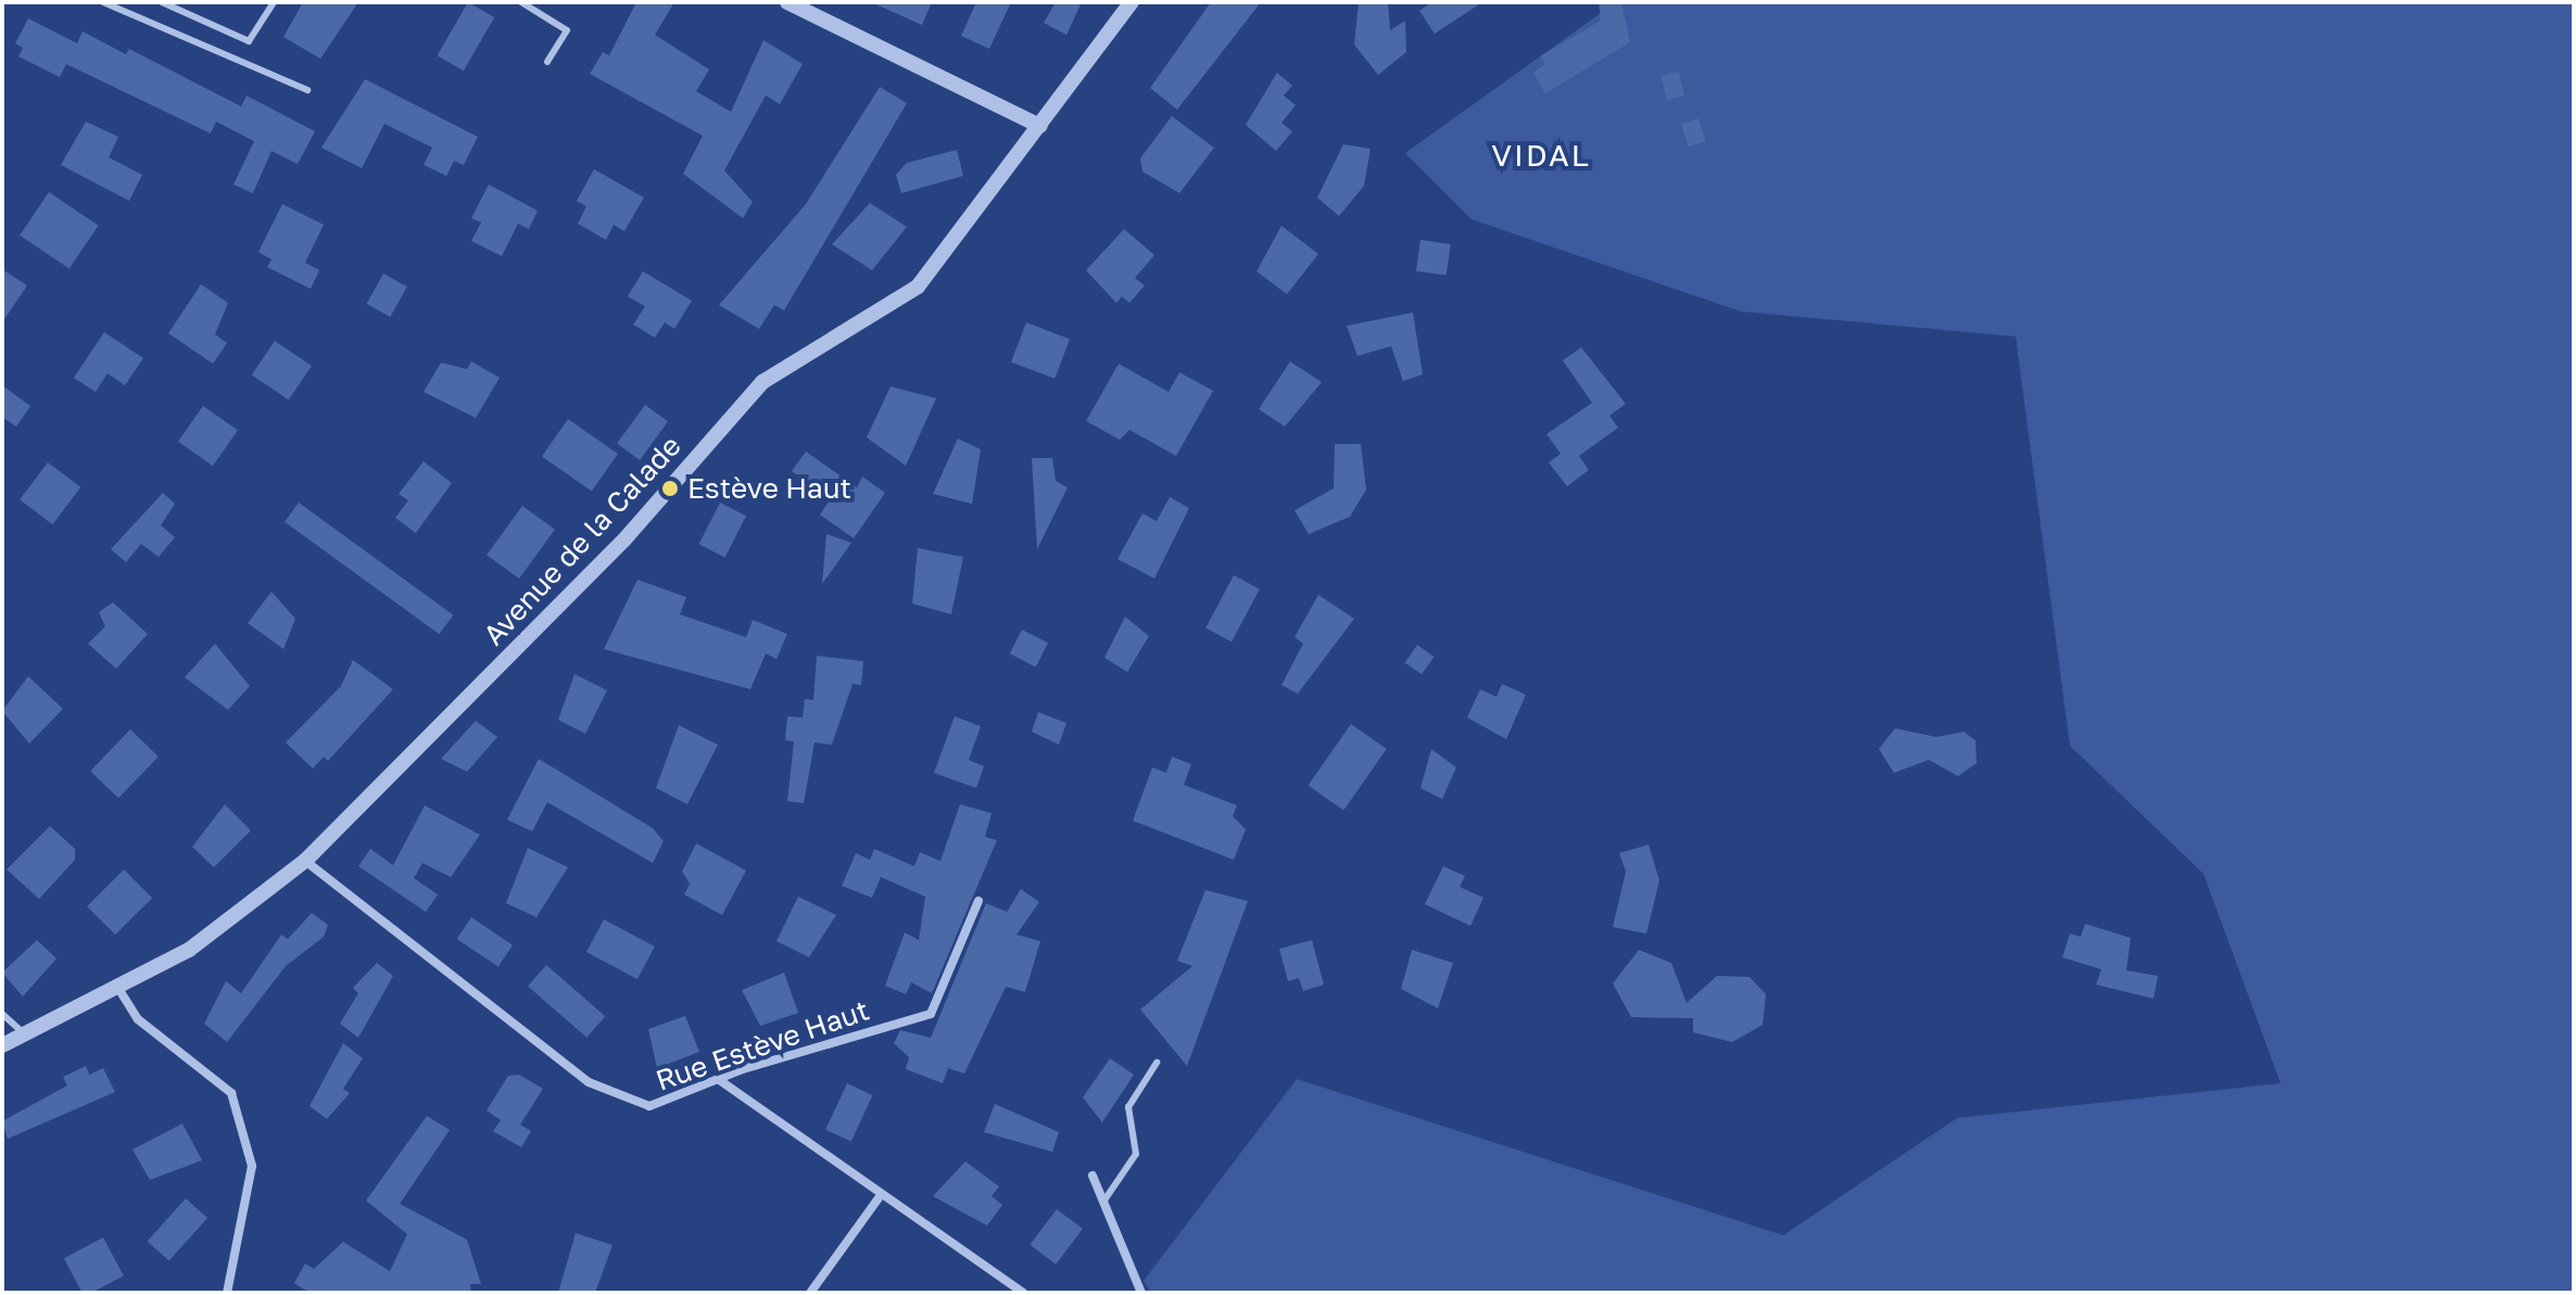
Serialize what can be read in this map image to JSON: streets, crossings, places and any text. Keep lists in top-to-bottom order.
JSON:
{
  "streets": {
    "street": ["Avenue de la Calade", "Rue Estève Haut"]
  },
  "crossings": [
    ["Avenue de la Calade", "Rue Estève Haut"]
  ],
  "districts": ["VIDAL"],
  "places": ["Estève Haut"]
}
